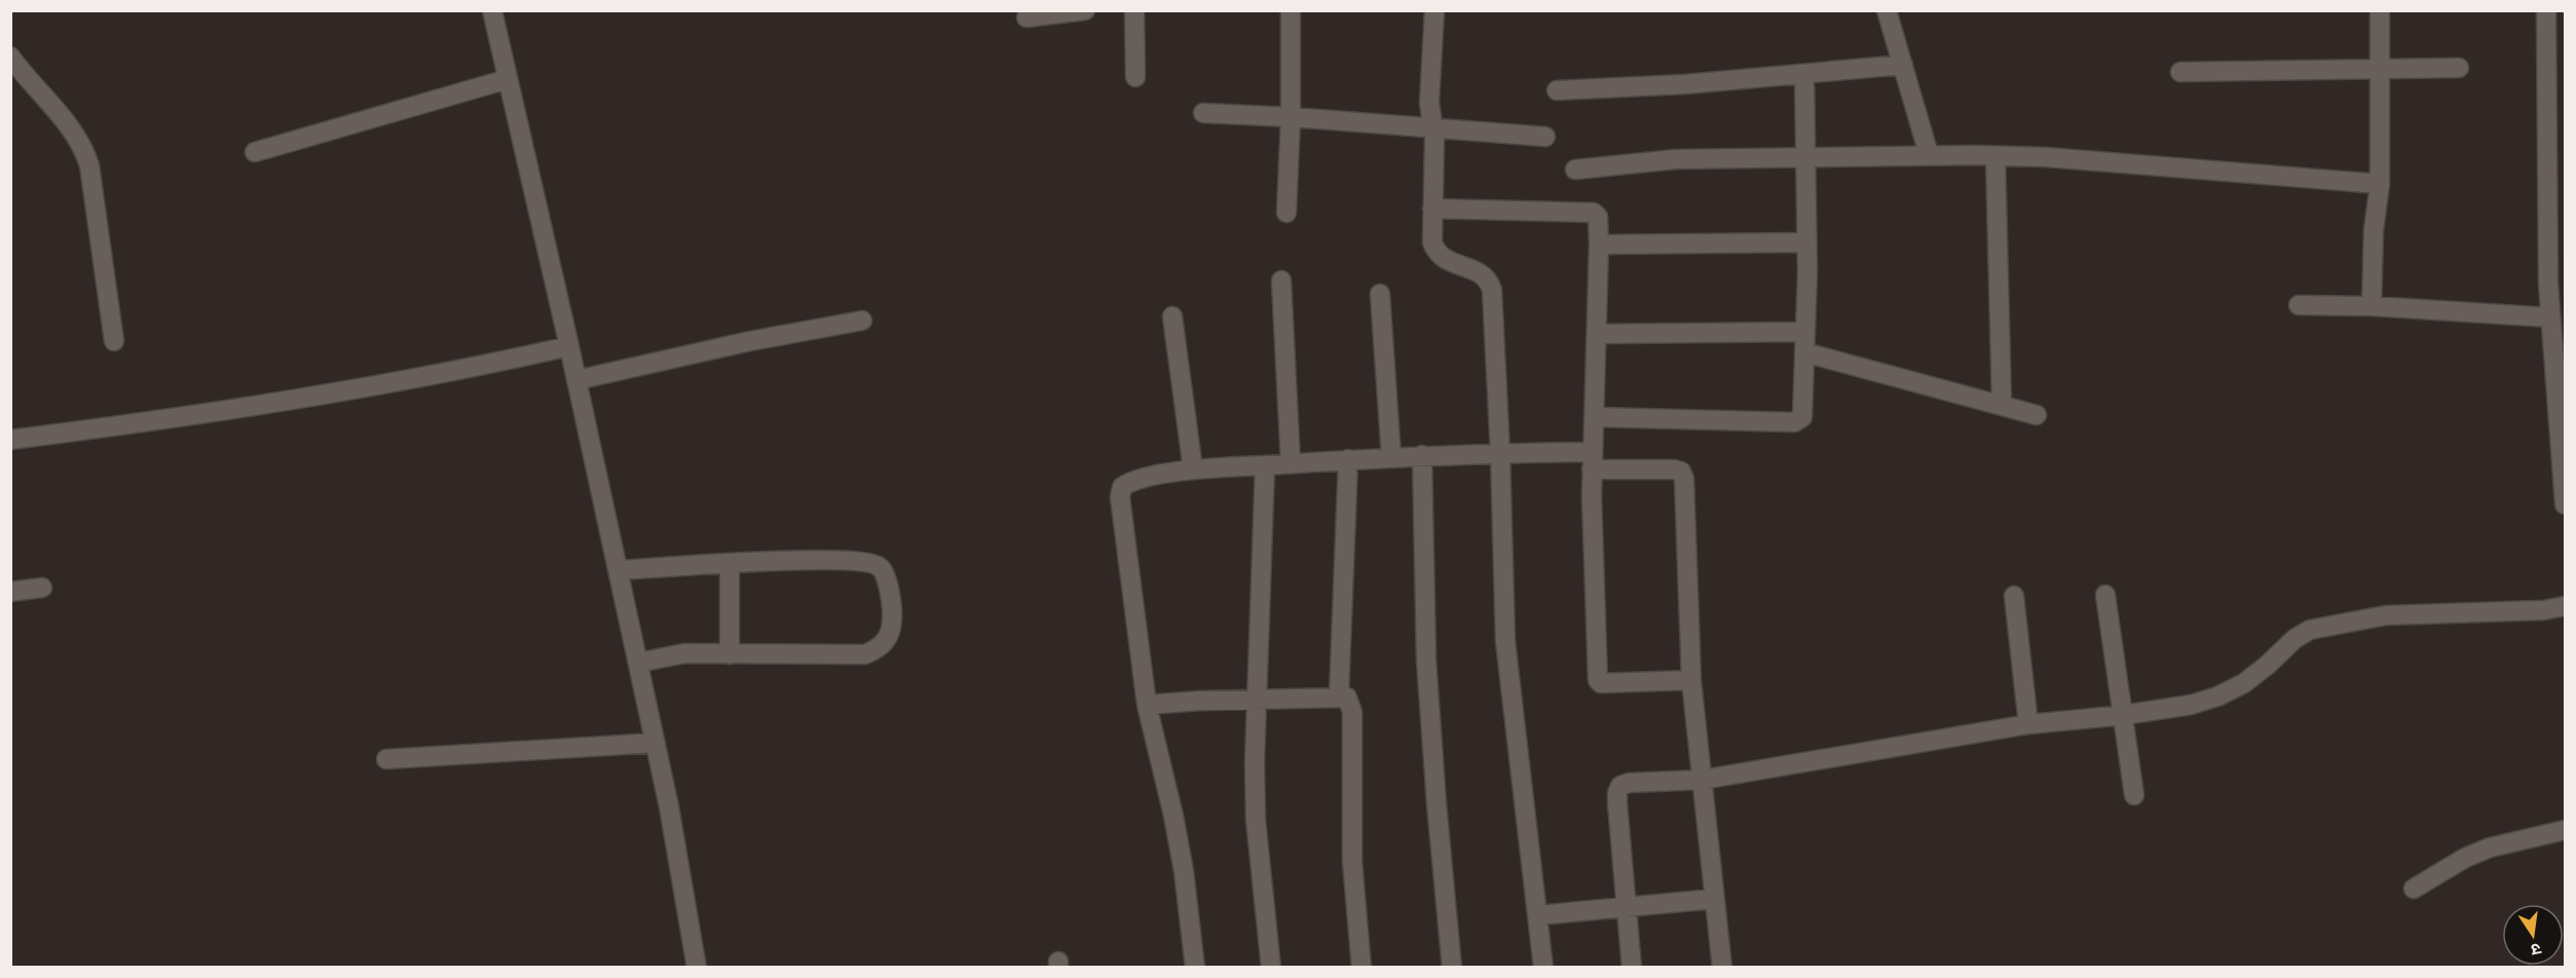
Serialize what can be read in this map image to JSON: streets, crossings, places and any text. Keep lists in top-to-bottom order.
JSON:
{
  "north": "bottom"
}
